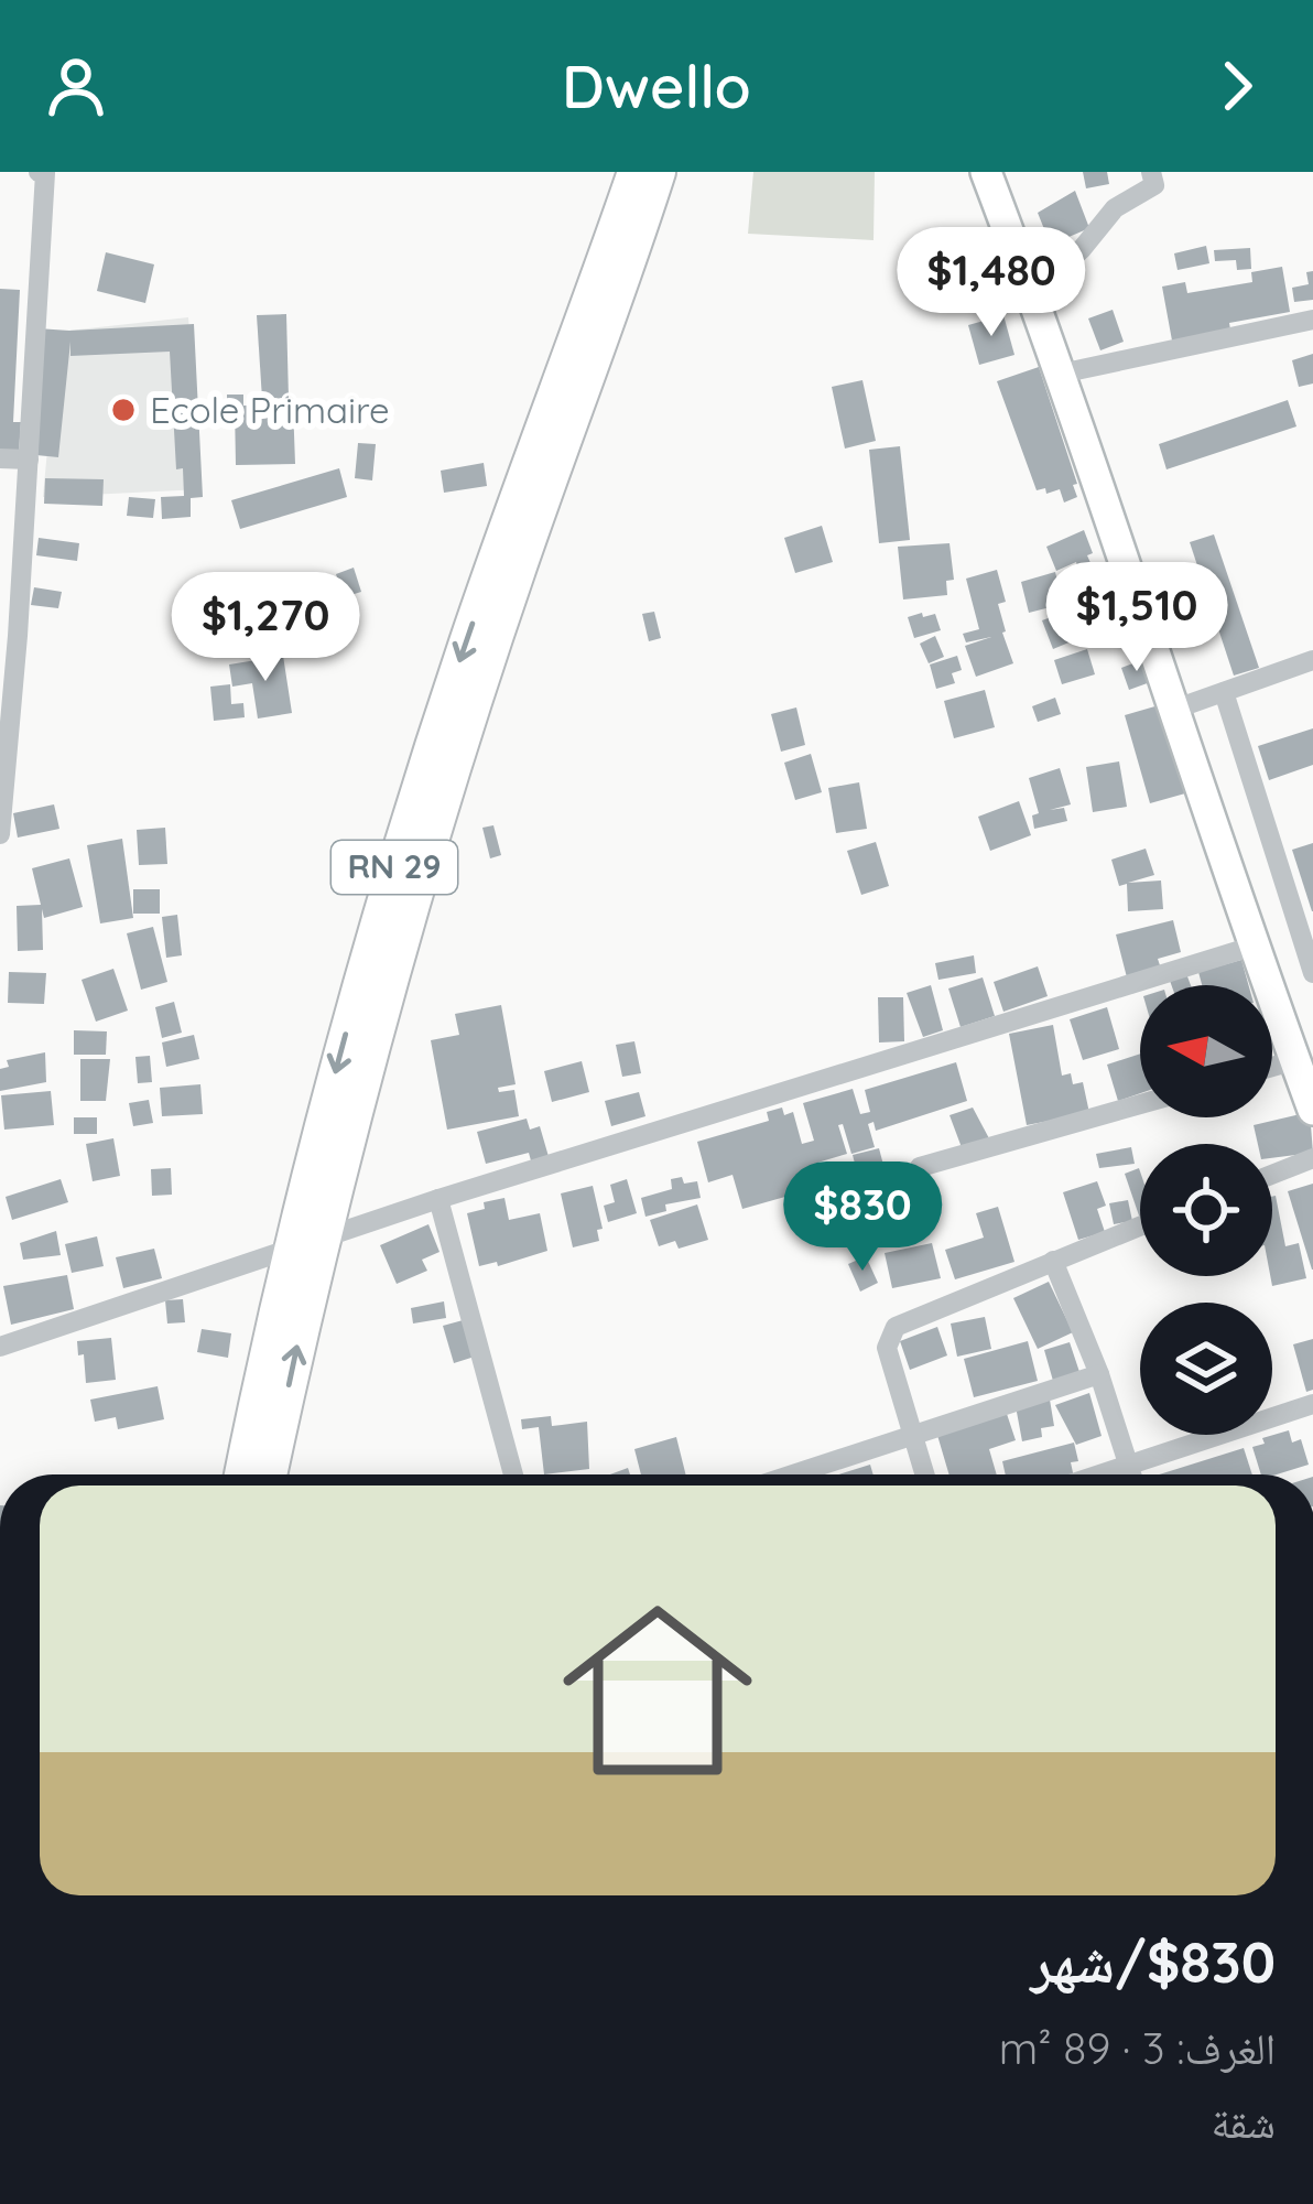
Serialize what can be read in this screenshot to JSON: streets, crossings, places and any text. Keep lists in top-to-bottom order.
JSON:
{
  "streets": {
    "highway": ["RN 29"]
  },
  "places": ["Ecole Primaire"],
  "north": "left",
  "page": {
    "header": "Dwello",
    "price": [
      "$1,480",
      "$1,510",
      "$1,270",
      "$830"
    ],
    "list": [
      {
        "name": "$830/شهر",
        "note": "الغرف: 3 · 89 m² · شقة"
      }
    ]
  }
}
